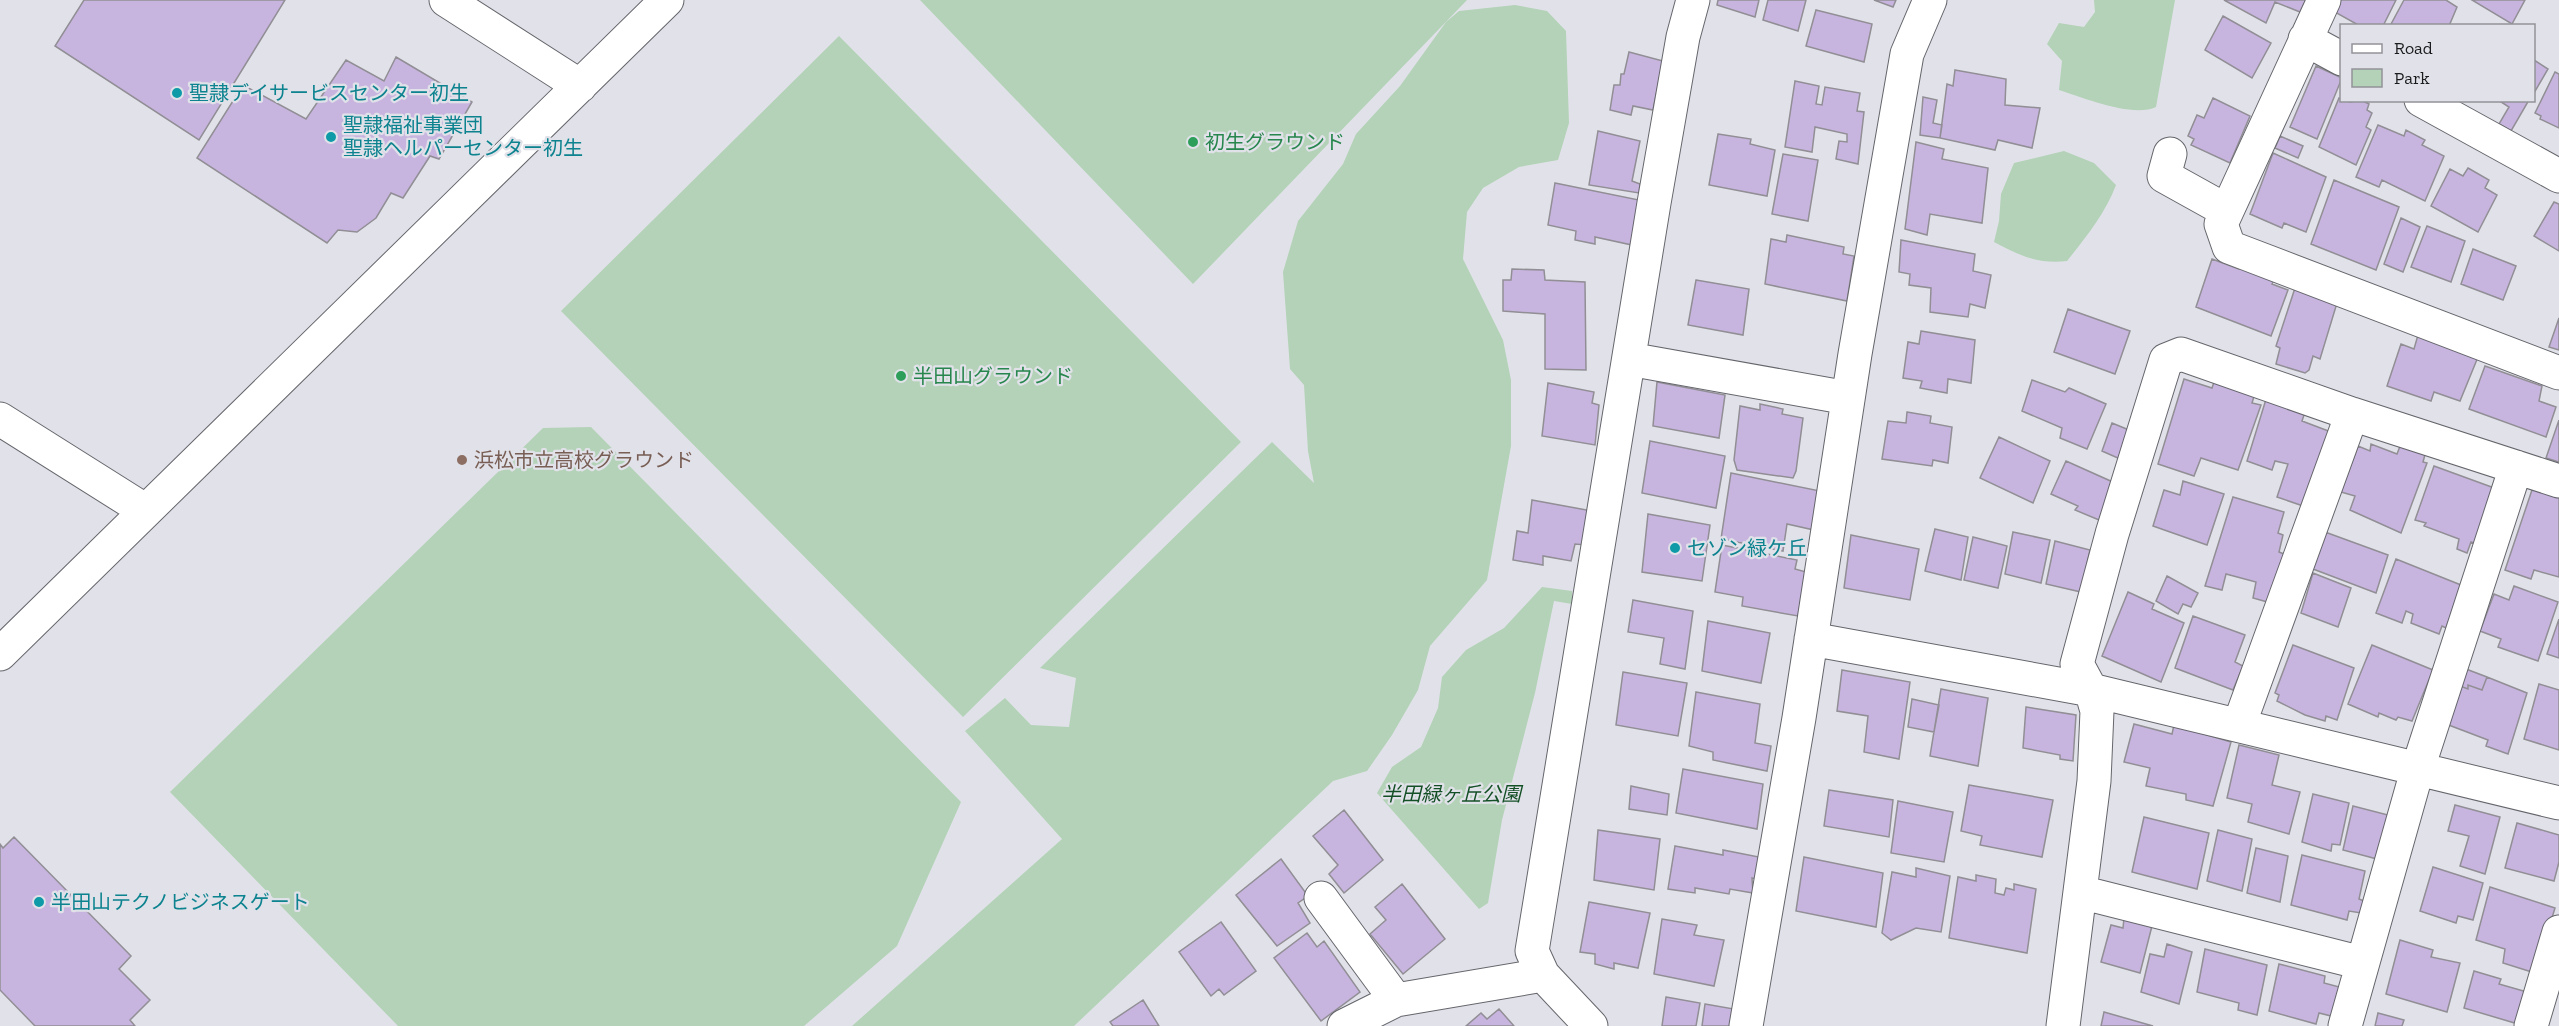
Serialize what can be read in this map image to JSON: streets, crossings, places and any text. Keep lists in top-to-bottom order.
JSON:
{
  "parks": ["半田緑ヶ丘公園"],
  "places": [
    "聖隷デイサービスセンター初生",
    "聖隷福祉事業団 聖隷ヘルパーセンター初生",
    "初生グラウンド",
    "半田山グラウンド",
    "浜松市立高校グラウンド",
    "セゾン緑ケ丘",
    "半田山テクノビジネスゲート"
  ],
  "legend": ["Road", "Park"]
}
